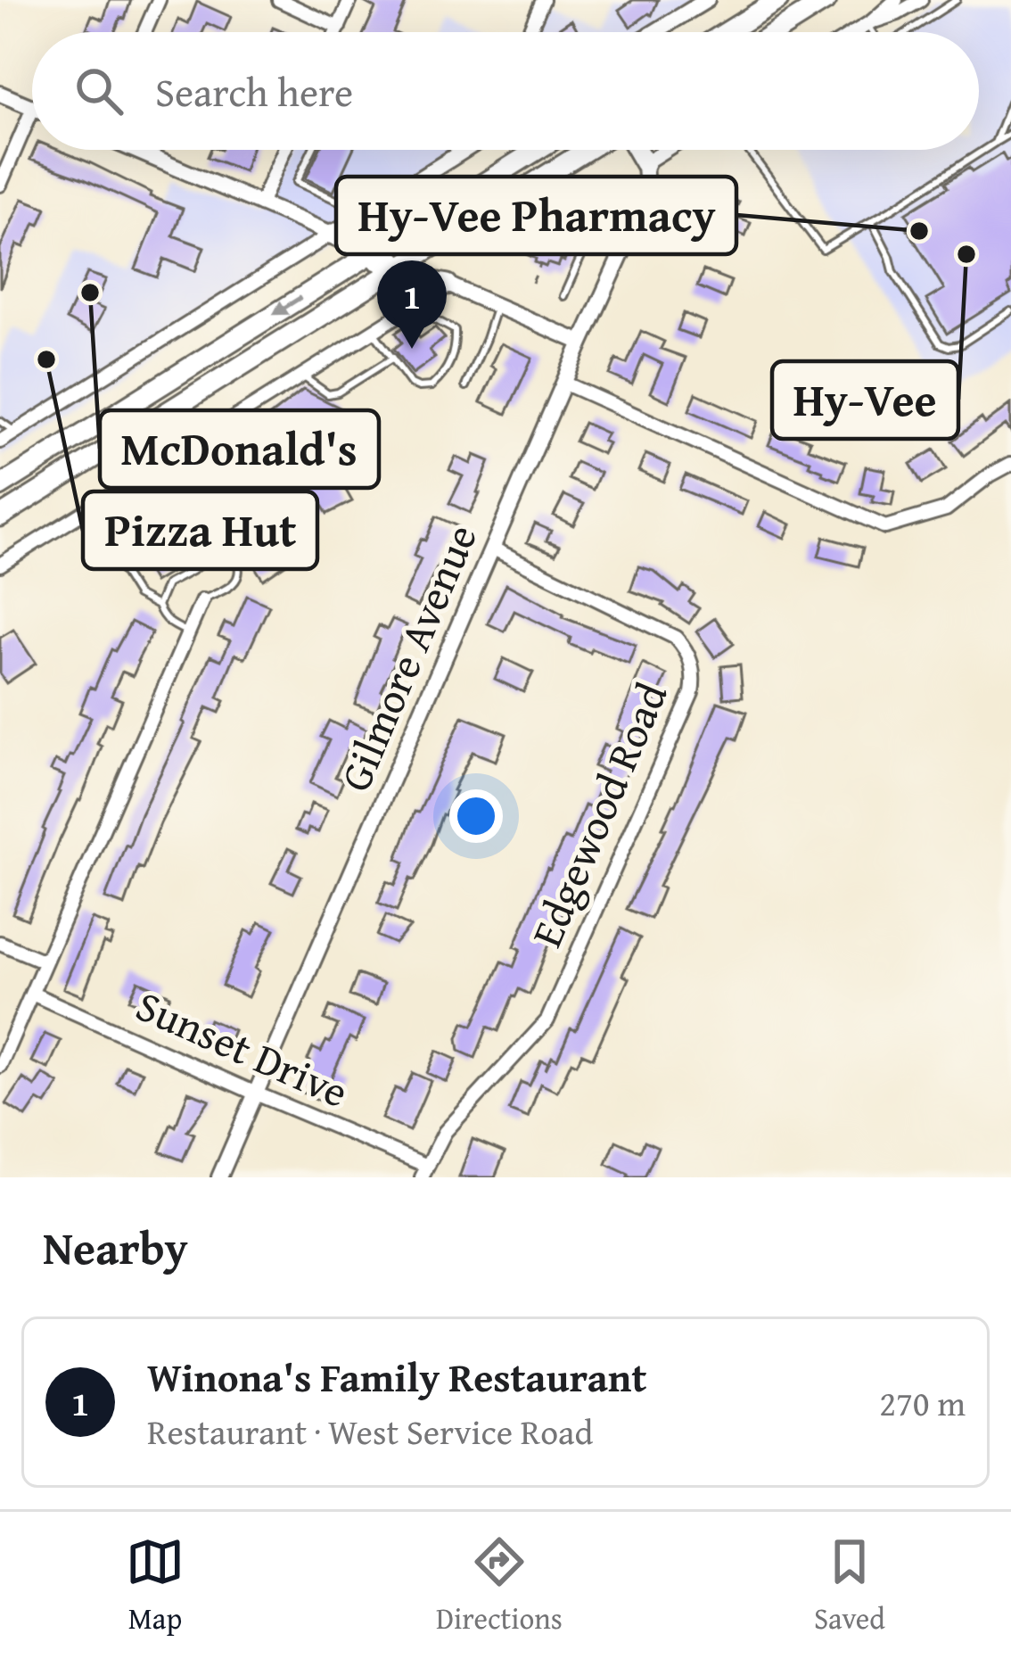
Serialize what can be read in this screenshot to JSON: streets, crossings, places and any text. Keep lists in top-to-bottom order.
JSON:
{
  "streets": {
    "street": ["Gilmore Avenue", "Edgewood Road", "Sunset Drive"]
  },
  "crossings": [
    ["Gilmore Avenue", "Edgewood Road"],
    ["Gilmore Avenue", "Sunset Drive"],
    ["Edgewood Road", "Sunset Drive"]
  ],
  "places": [
    "Hy-Vee Pharmacy",
    "Hy-Vee",
    "McDonald's",
    "Pizza Hut"
  ],
  "page": {
    "search": "Search here",
    "pins": "1",
    "heading": "Nearby",
    "list": [
      {
        "mark": "1",
        "name": "Winona's Family Restaurant",
        "note": "Restaurant · West Service Road",
        "value": "270 m"
      }
    ],
    "nav": ["Map", "Directions", "Saved"]
  }
}
